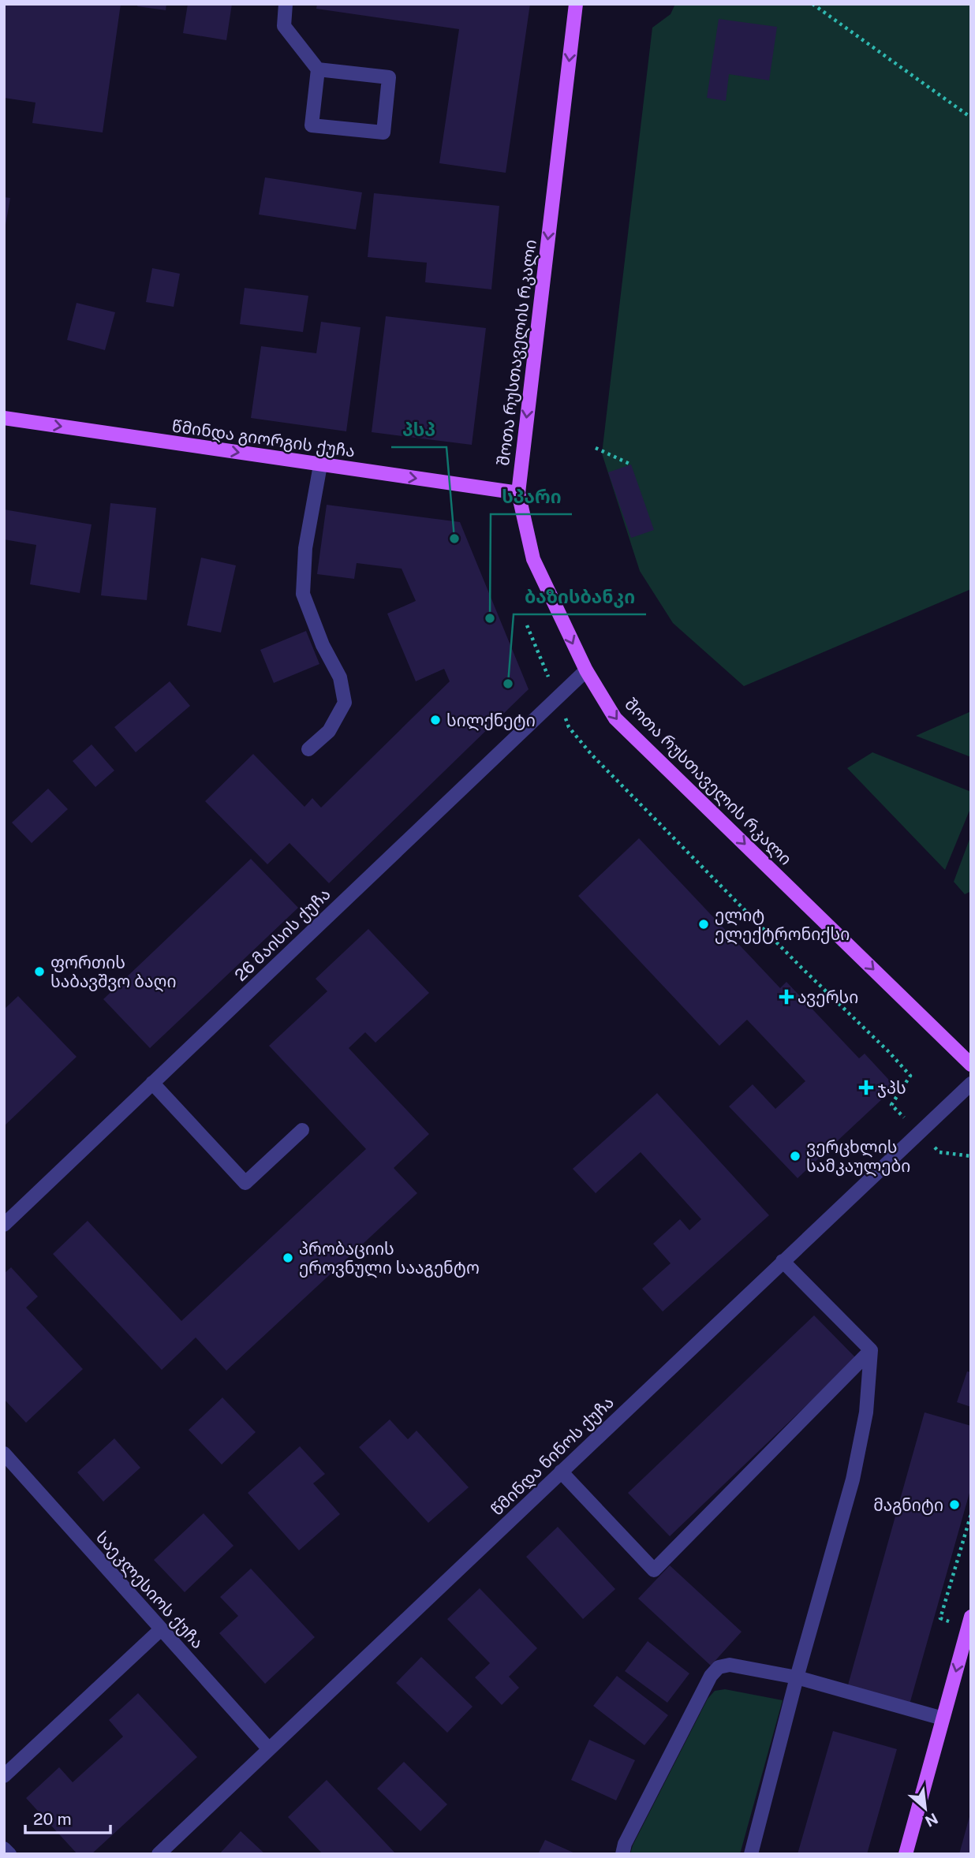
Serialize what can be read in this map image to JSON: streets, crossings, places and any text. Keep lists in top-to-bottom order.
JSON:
{
  "streets": {
    "main road": ["შოთა რუსთაველის რკალი", "წმინდა გიორგის ქუჩა"],
    "street": ["26 მაისის ქუჩა", "წმინდა ნინოს ქუჩა", "საეკლესიოს ქუჩა"]
  },
  "crossings": [
    ["შოთა რუსთაველის რკალი", "წმინდა გიორგის ქუჩა"],
    ["შოთა რუსთაველის რკალი", "26 მაისის ქუჩა"],
    ["წმინდა ნინოს ქუჩა", "საეკლესიოს ქუჩა"]
  ],
  "one_way": ["შოთა რუსთაველის რკალი", "წმინდა გიორგის ქუჩა"],
  "places": {
    "other": [
      "პსპ",
      "სპარი",
      "ბაზისბანკი",
      "სილქნეტი",
      "ელიტ ელექტრონიქსი",
      "ფორთის საბავშვო ბაღი",
      "ვერცხლის სამკაულები",
      "პრობაციის ეროვნული სააგენტო",
      "მაგნიტი"
    ],
    "health": ["ავერსი", "ჯპს"]
  },
  "scale_bar": "20 m",
  "north": "bottom right"
}
